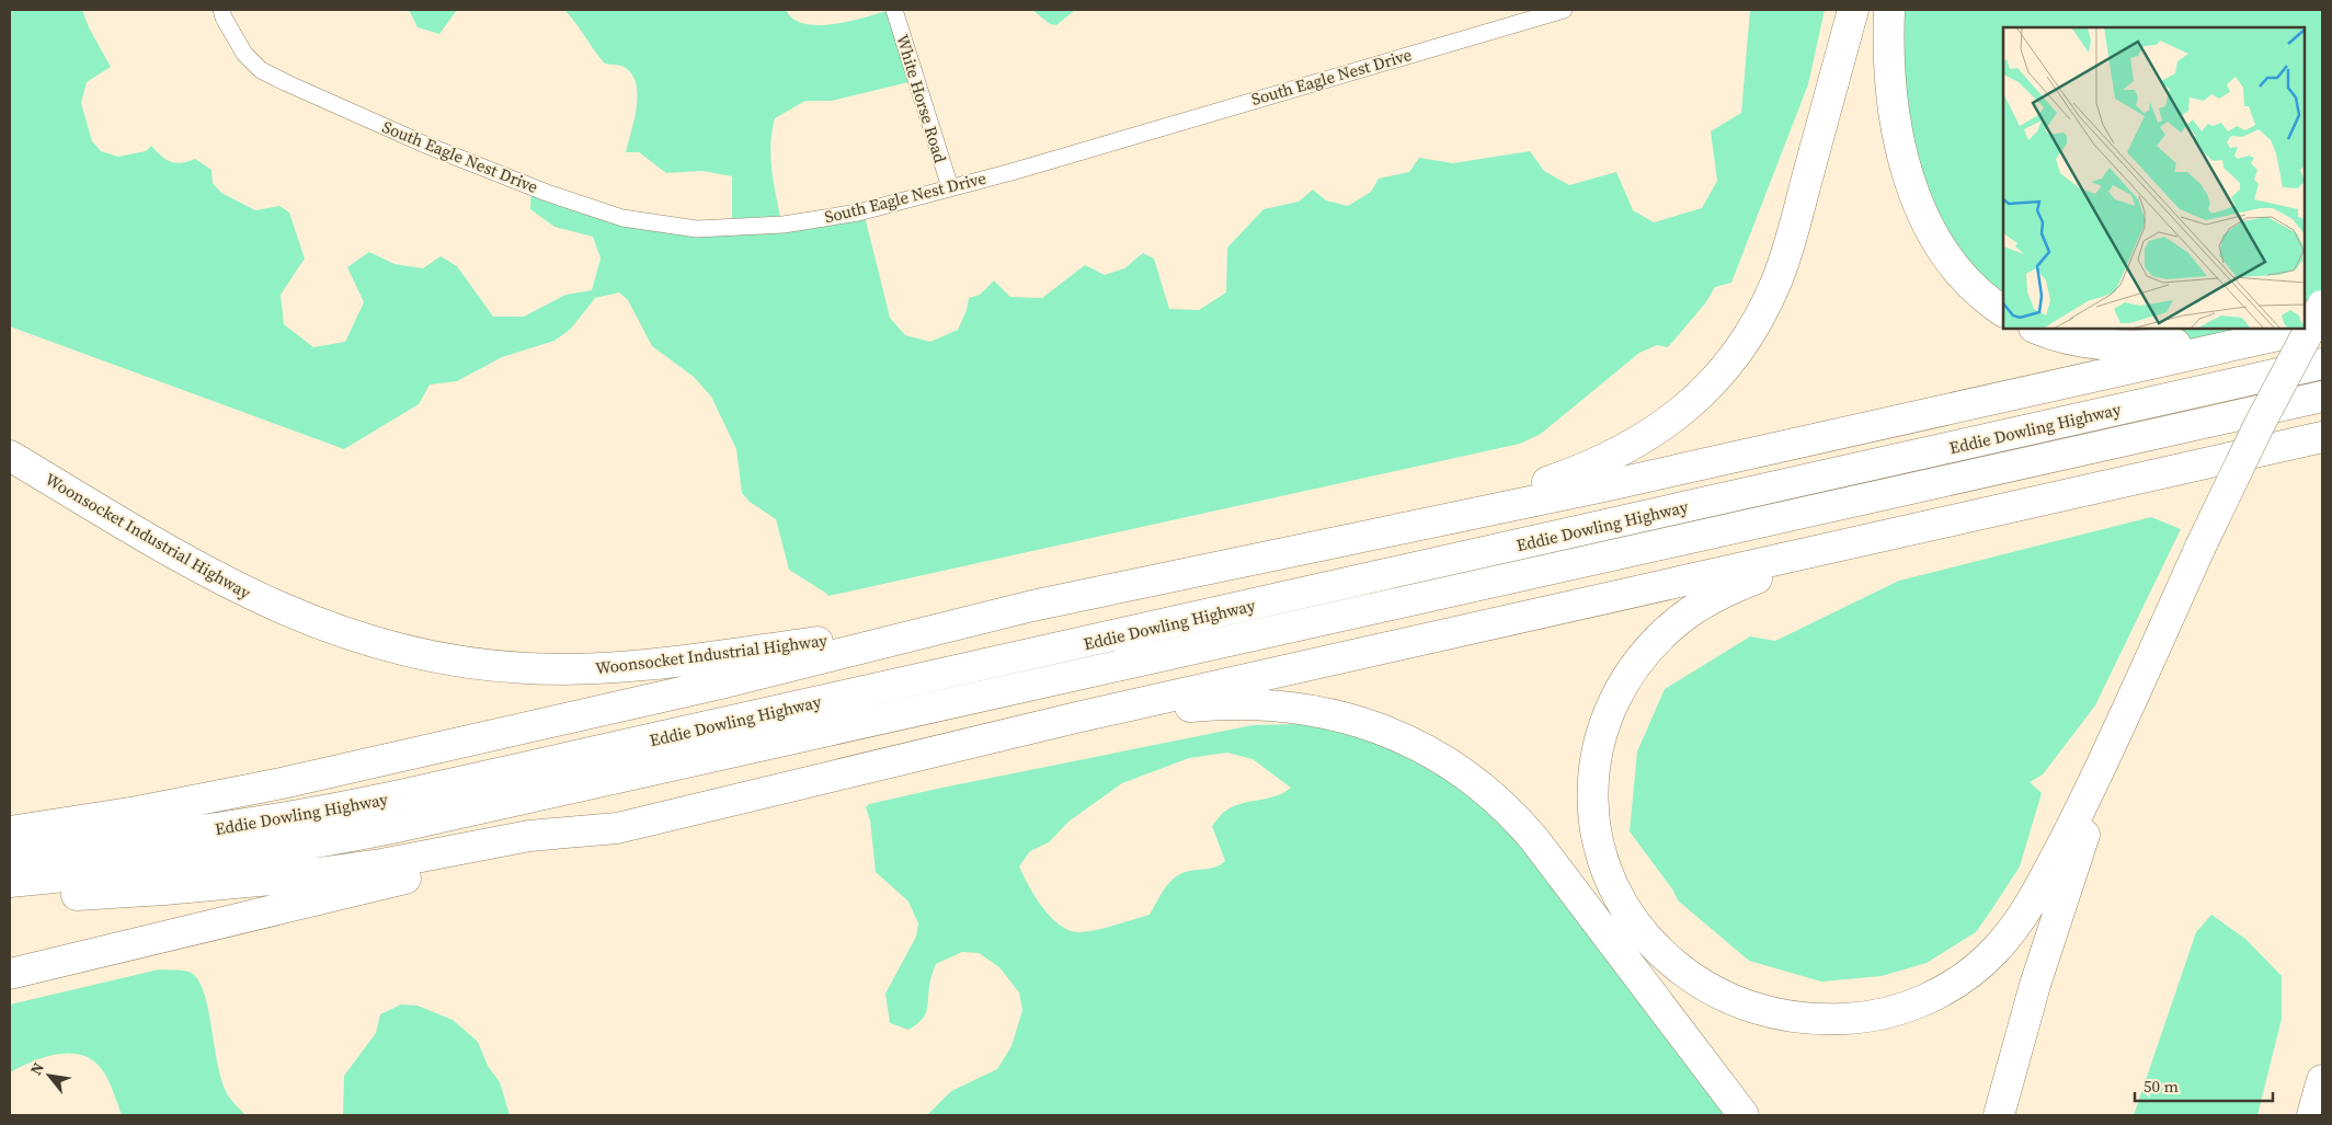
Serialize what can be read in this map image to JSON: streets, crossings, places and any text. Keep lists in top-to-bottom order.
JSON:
{
  "streets": {
    "highway": ["Eddie Dowling Highway", "Woonsocket Industrial Highway"],
    "street": ["South Eagle Nest Drive", "White Horse Road"]
  },
  "crossings": [
    ["South Eagle Nest Drive", "White Horse Road"]
  ],
  "scale_bar": "50 m",
  "north": "top left"
}
